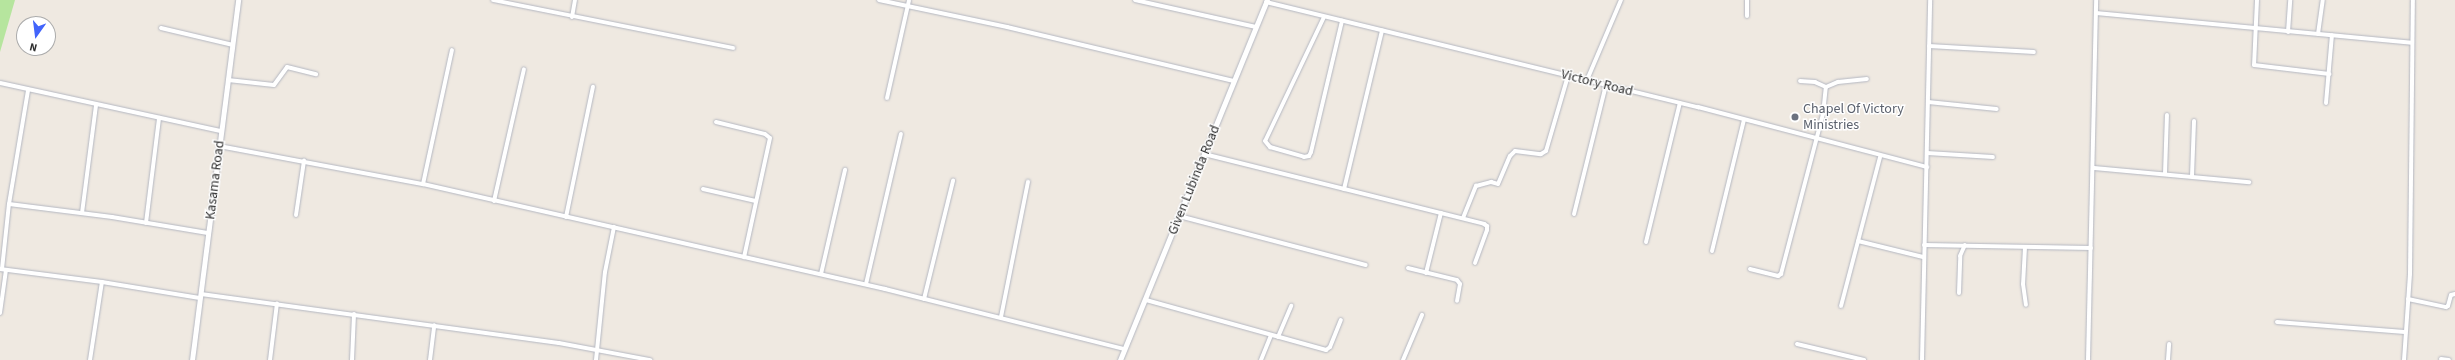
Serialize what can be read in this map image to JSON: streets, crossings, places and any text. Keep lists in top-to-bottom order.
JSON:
{
  "streets": {
    "street": ["Victory Road", "Kasama Road", "Given Lubinda Road"]
  },
  "crossings": [
    ["Victory Road", "Given Lubinda Road"]
  ],
  "places": ["Chapel Of Victory Ministries"],
  "north": "bottom"
}
